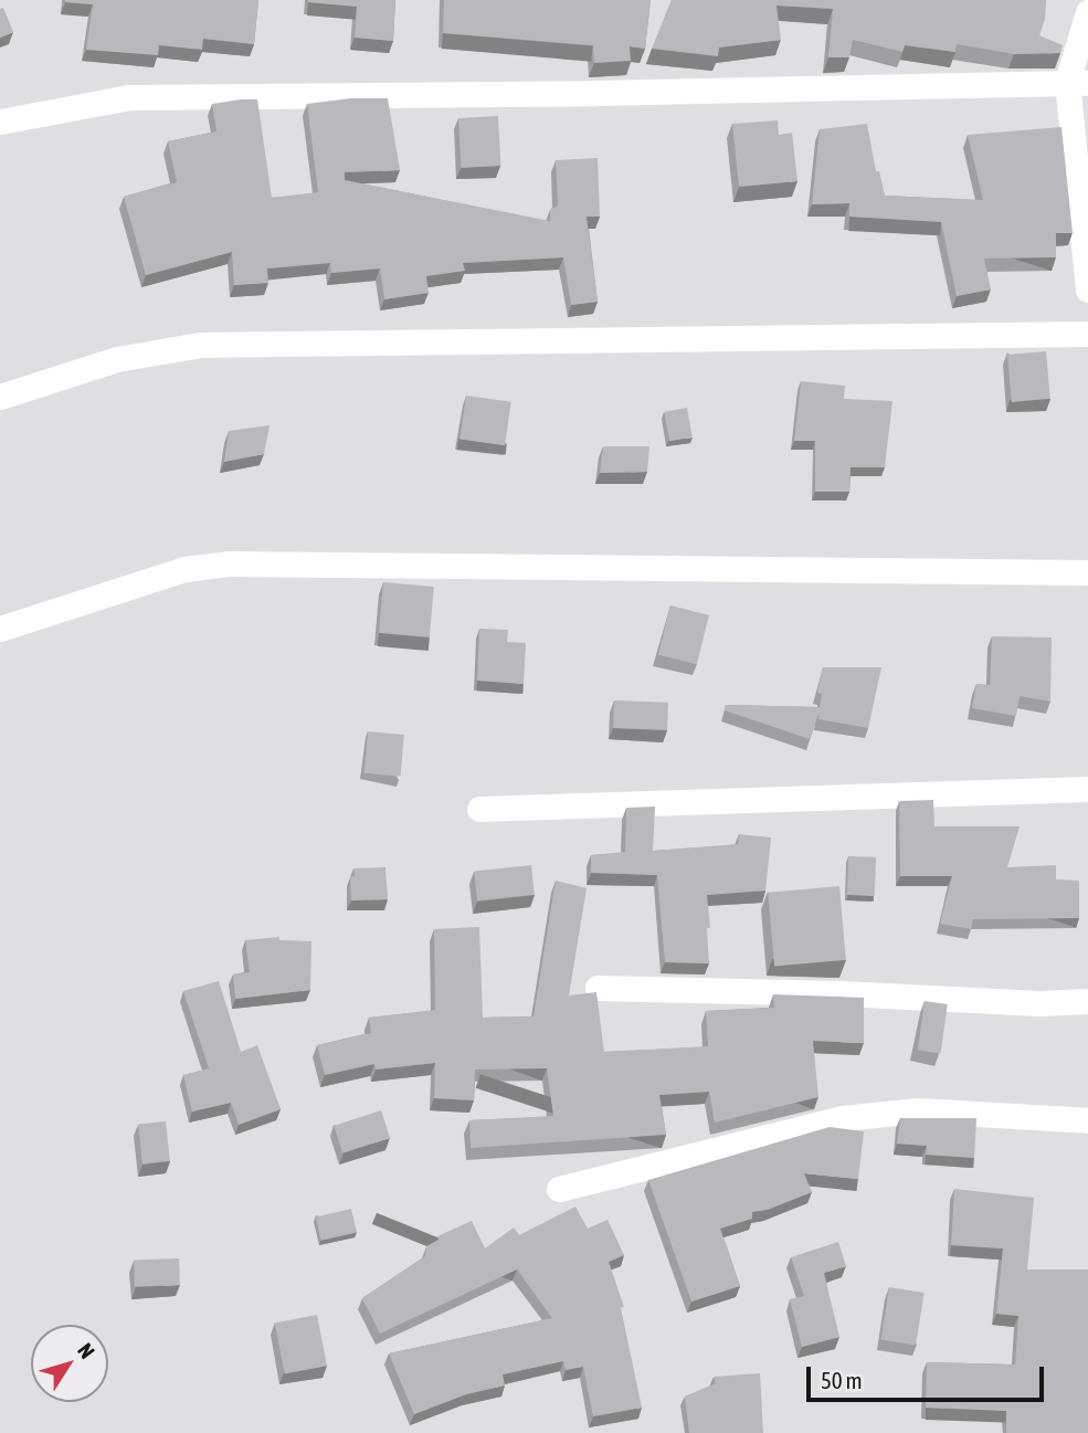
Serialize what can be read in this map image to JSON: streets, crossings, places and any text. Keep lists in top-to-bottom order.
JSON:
{
  "scale_bar": "50 m",
  "north": "top right"
}
